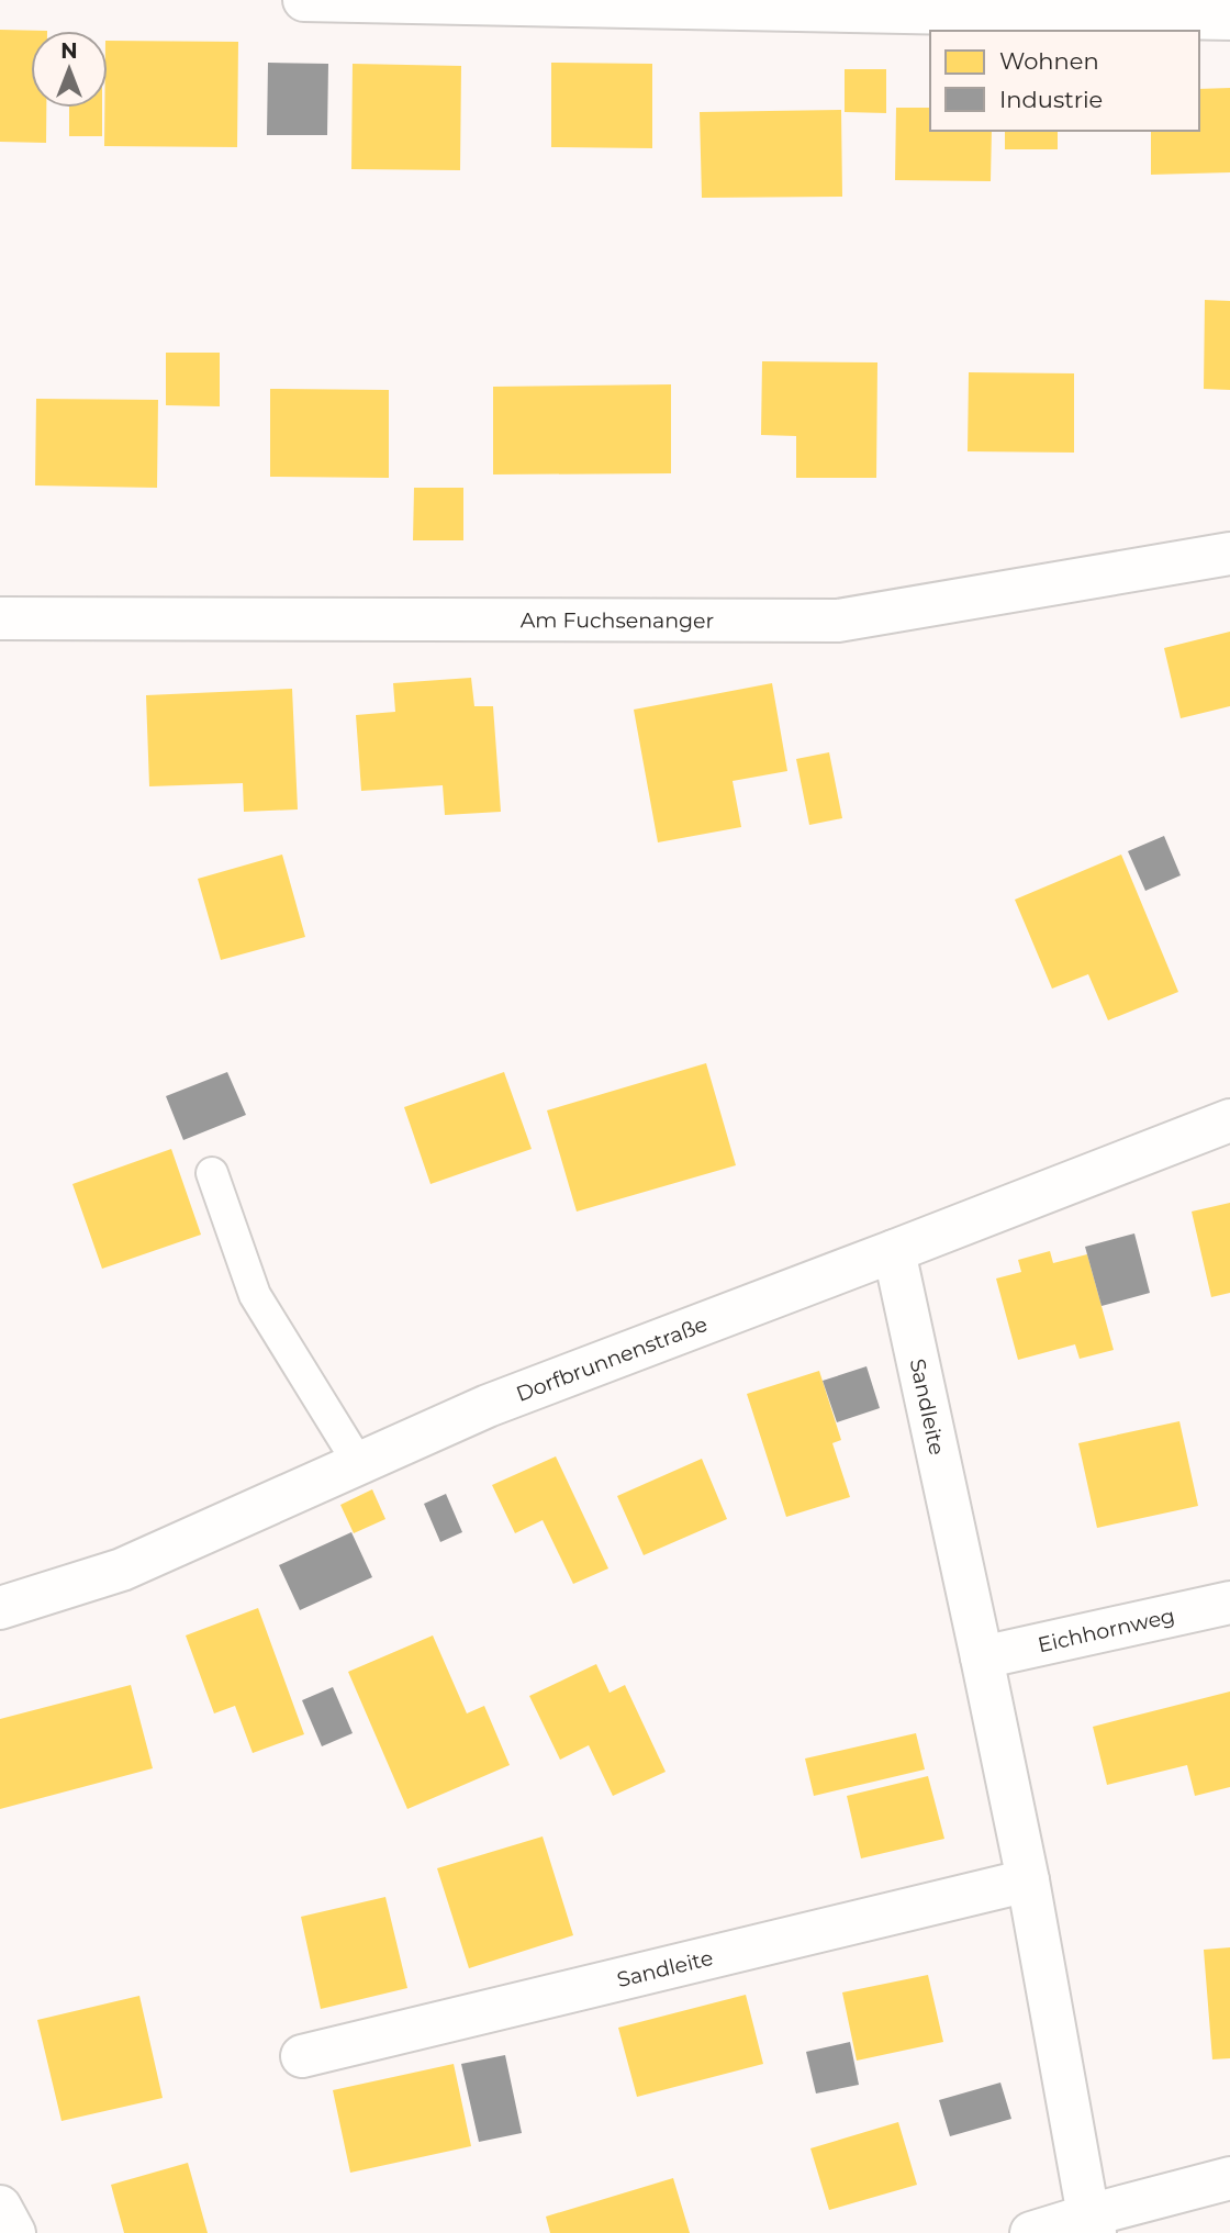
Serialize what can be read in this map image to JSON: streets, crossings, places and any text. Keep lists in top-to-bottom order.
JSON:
{
  "streets": {
    "street": [
      "Am Fuchsenanger",
      "Dorfbrunnenstraße",
      "Sandleite",
      "Eichhornweg"
    ]
  },
  "crossings": [
    ["Dorfbrunnenstraße", "Sandleite"],
    ["Sandleite", "Eichhornweg"]
  ],
  "legend": ["Wohnen", "Industrie"],
  "north": "top"
}
